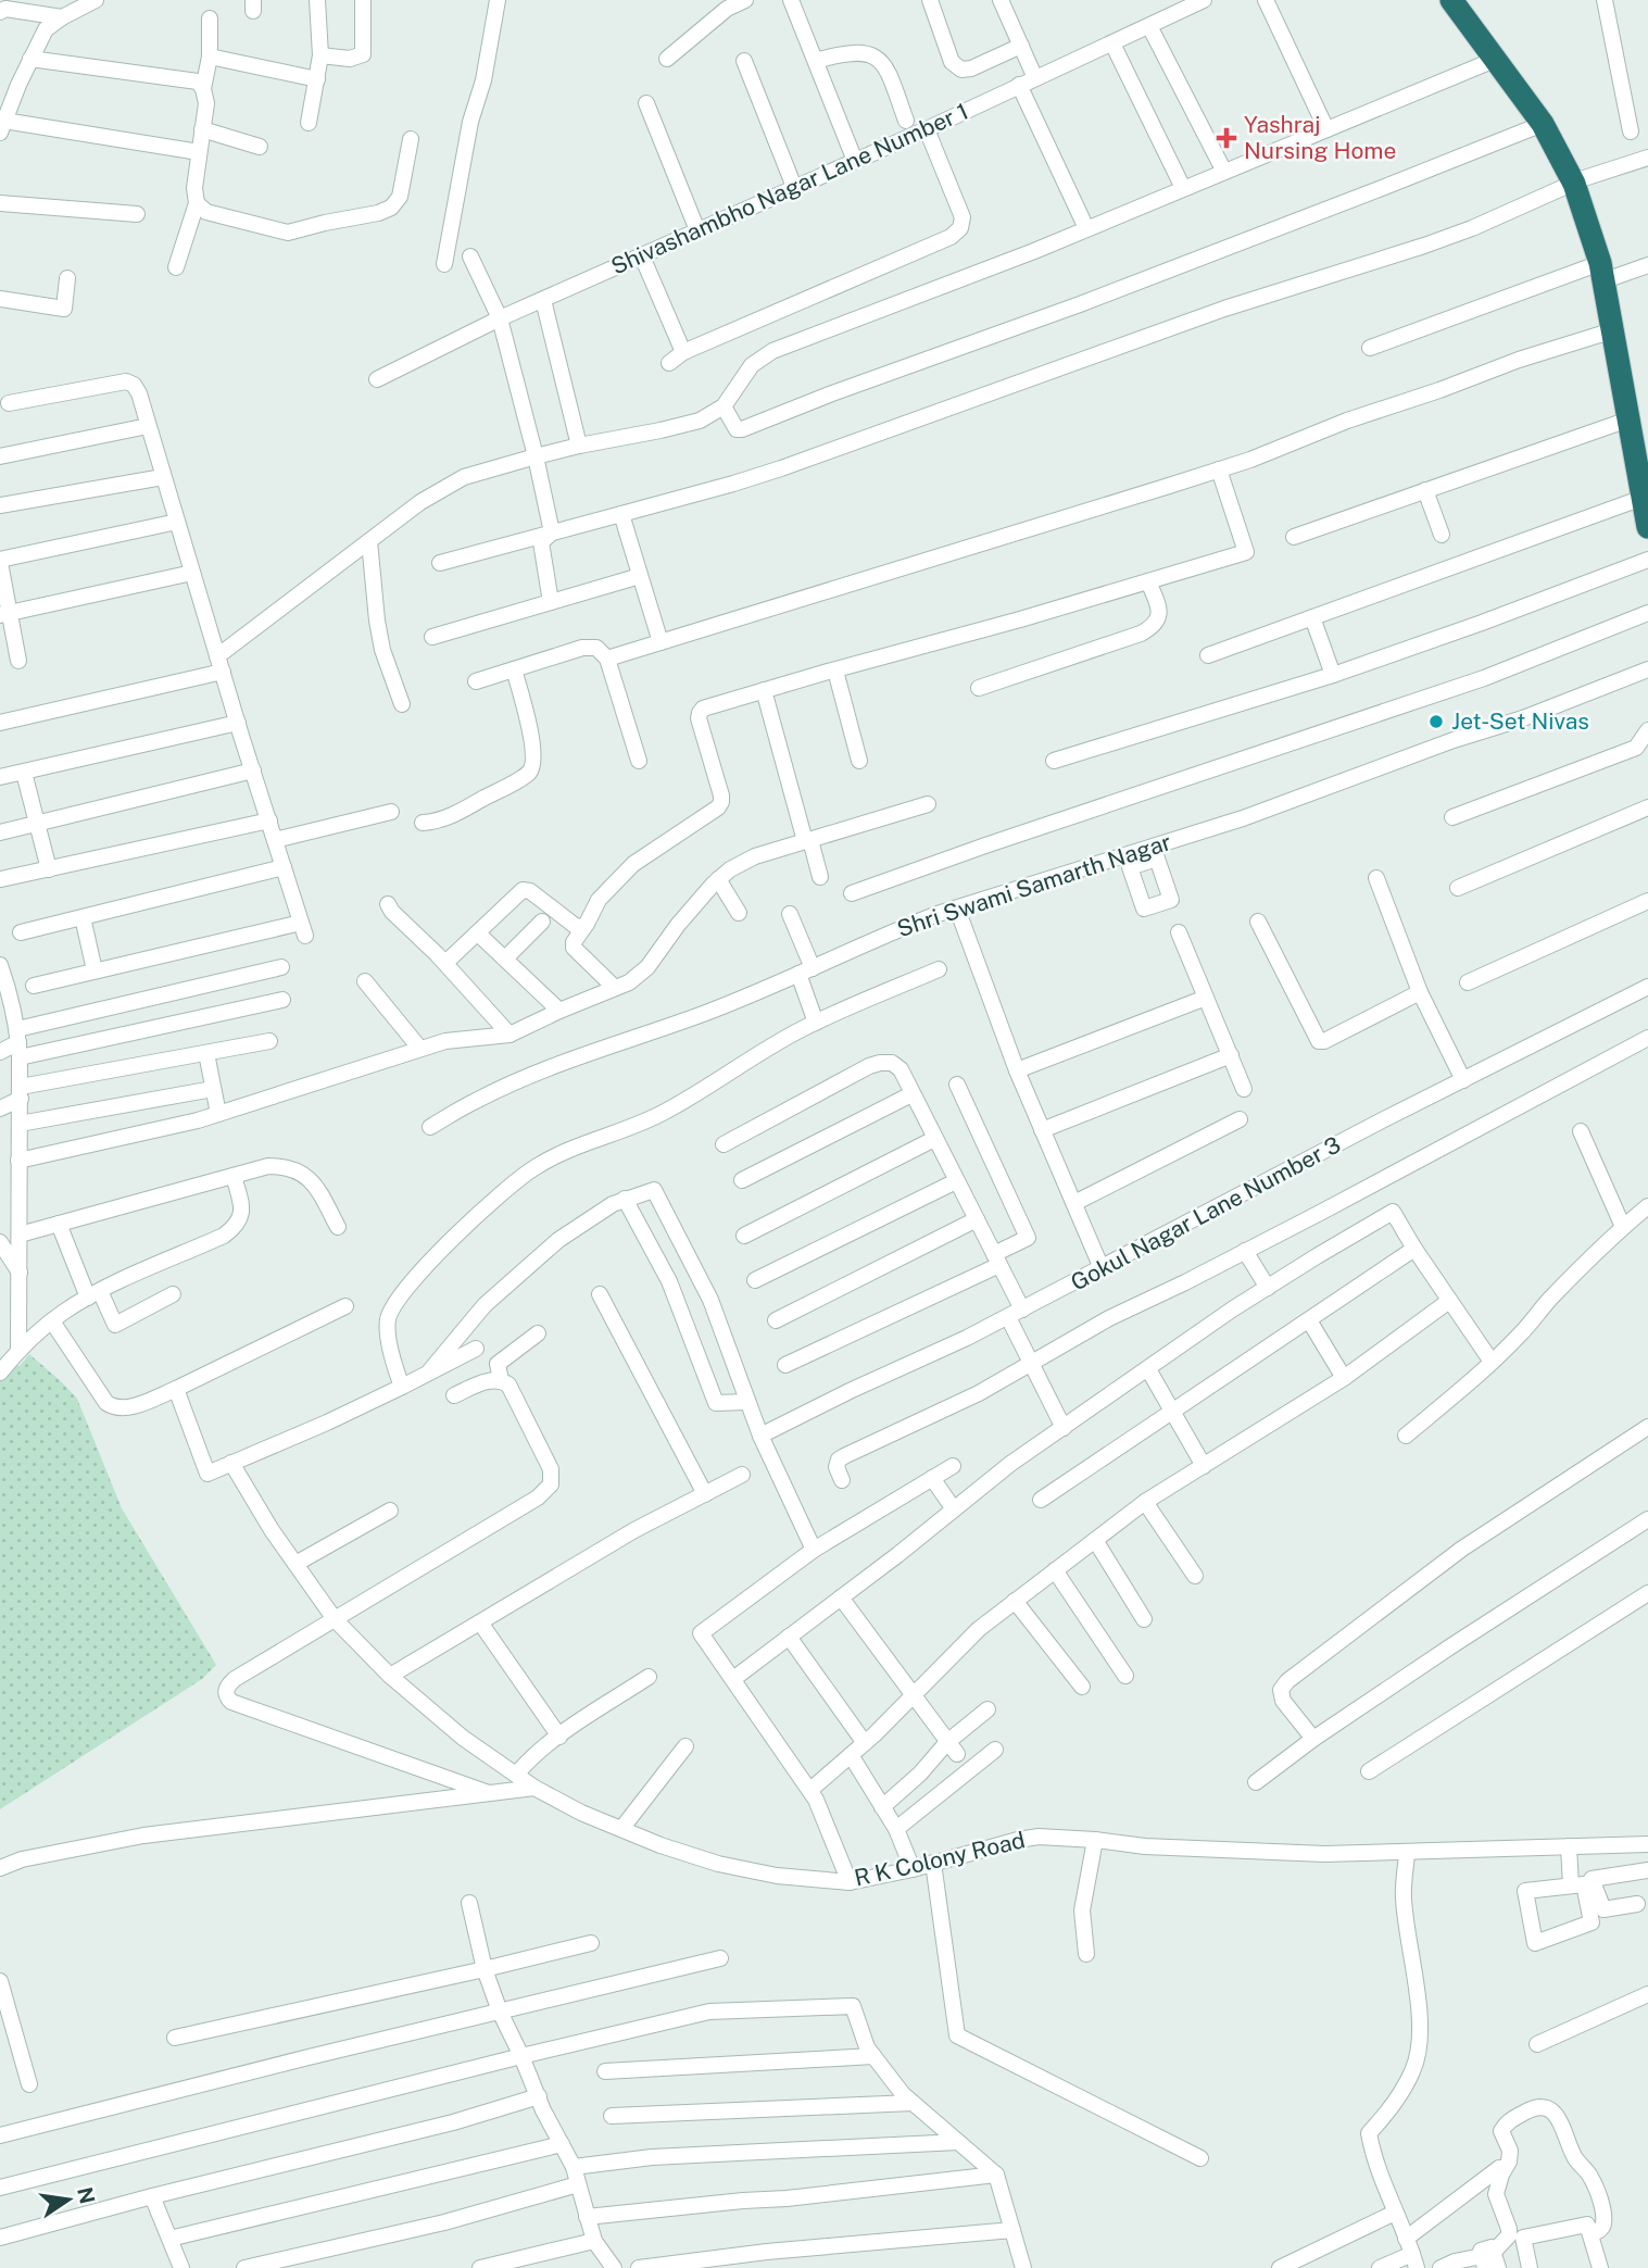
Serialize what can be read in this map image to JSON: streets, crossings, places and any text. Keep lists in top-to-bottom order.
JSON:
{
  "streets": {
    "street": [
      "Shivashambho Nagar Lane Number 1",
      "Shri Swami Samarth Nagar",
      "Gokul Nagar Lane Number 3",
      "R K Colony Road"
    ]
  },
  "places": {
    "health": ["Yashraj Nursing Home"],
    "other": ["Jet-Set Nivas"]
  },
  "north": "right"
}
